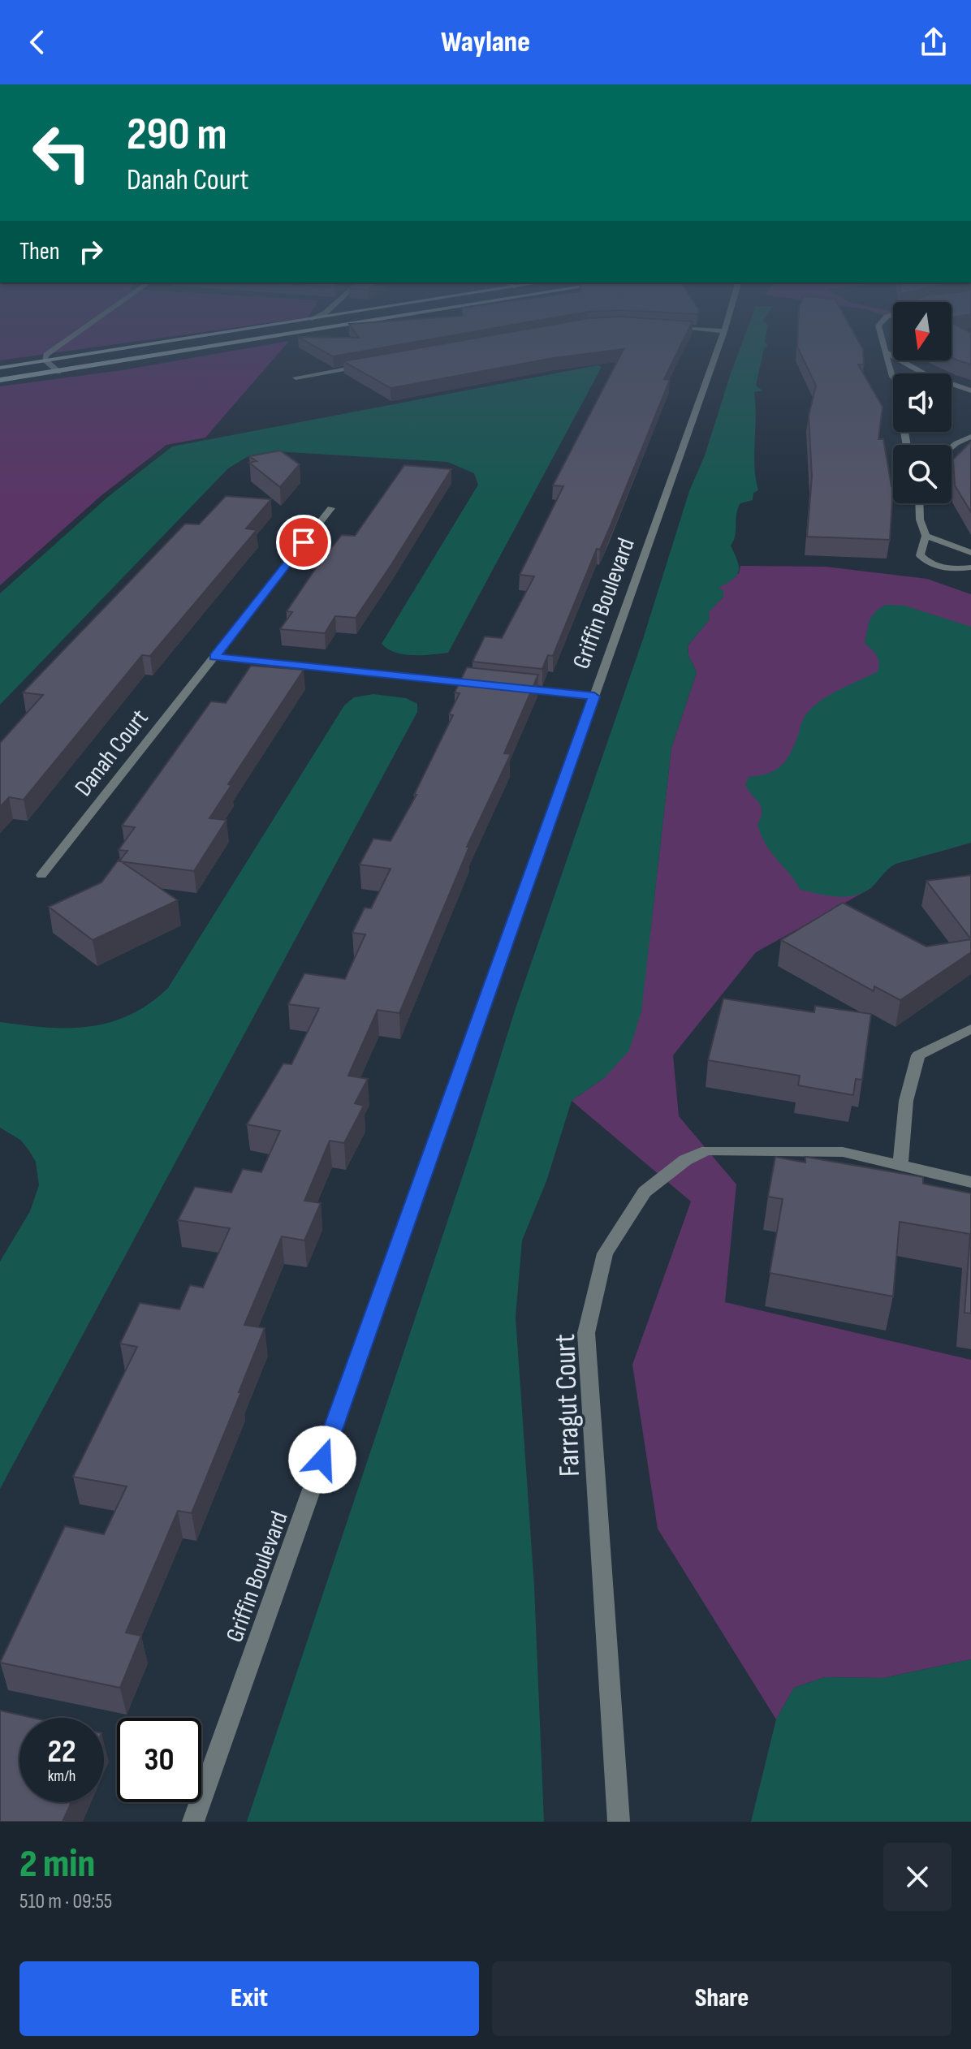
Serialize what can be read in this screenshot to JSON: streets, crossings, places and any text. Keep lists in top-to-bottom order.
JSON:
{
  "streets": {
    "street": ["Griffin Boulevard", "Danah Court", "Farragut Court"]
  },
  "north": "bottom",
  "page": {
    "header": "Waylane",
    "turn": ["290 m", "Danah Court"],
    "then": "Then",
    "speed": "22 km/h",
    "limit": "30",
    "heading": ["2 min", "510 m · 09:55"],
    "buttons": ["Exit", "Share"]
  }
}
